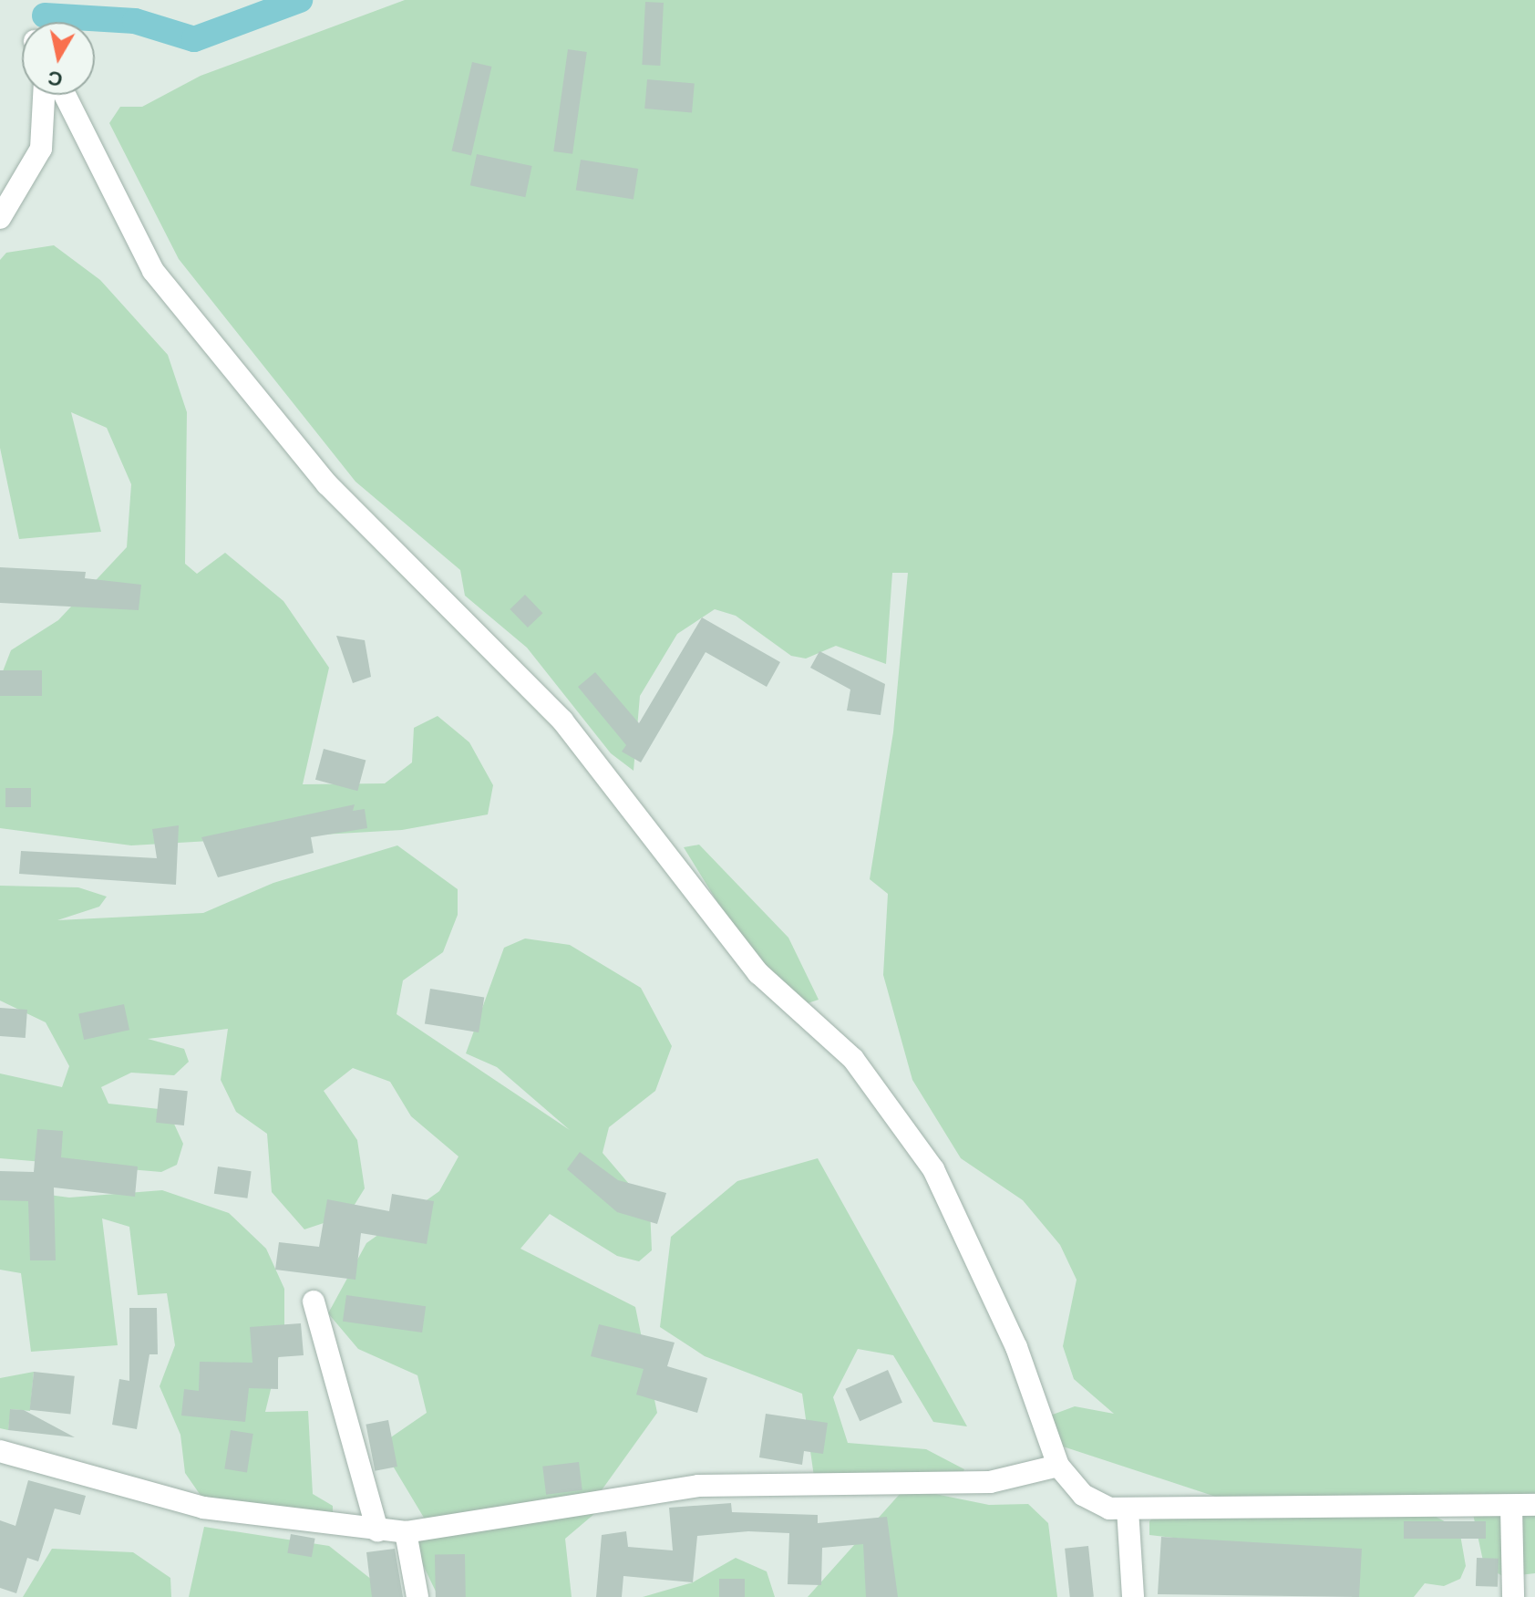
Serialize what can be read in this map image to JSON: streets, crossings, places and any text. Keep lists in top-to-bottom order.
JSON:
{
  "north": "bottom"
}
